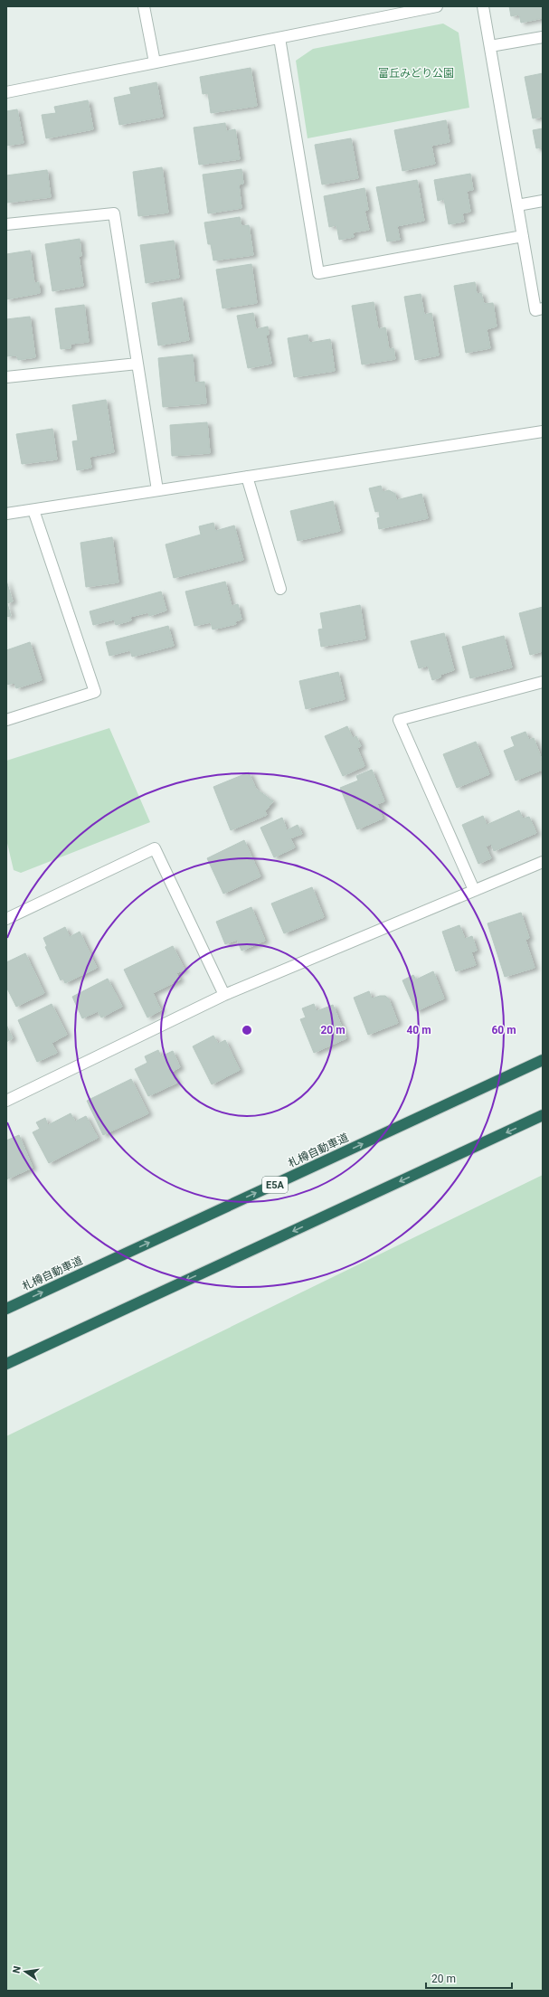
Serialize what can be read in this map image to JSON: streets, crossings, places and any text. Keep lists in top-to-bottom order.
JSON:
{
  "streets": {
    "highway": ["札樽自動車道", "E5A"]
  },
  "parks": ["富丘みどり公園"],
  "scale_bar": "20 m",
  "north": "left",
  "rings": ["20 m", "40 m", "60 m"]
}
